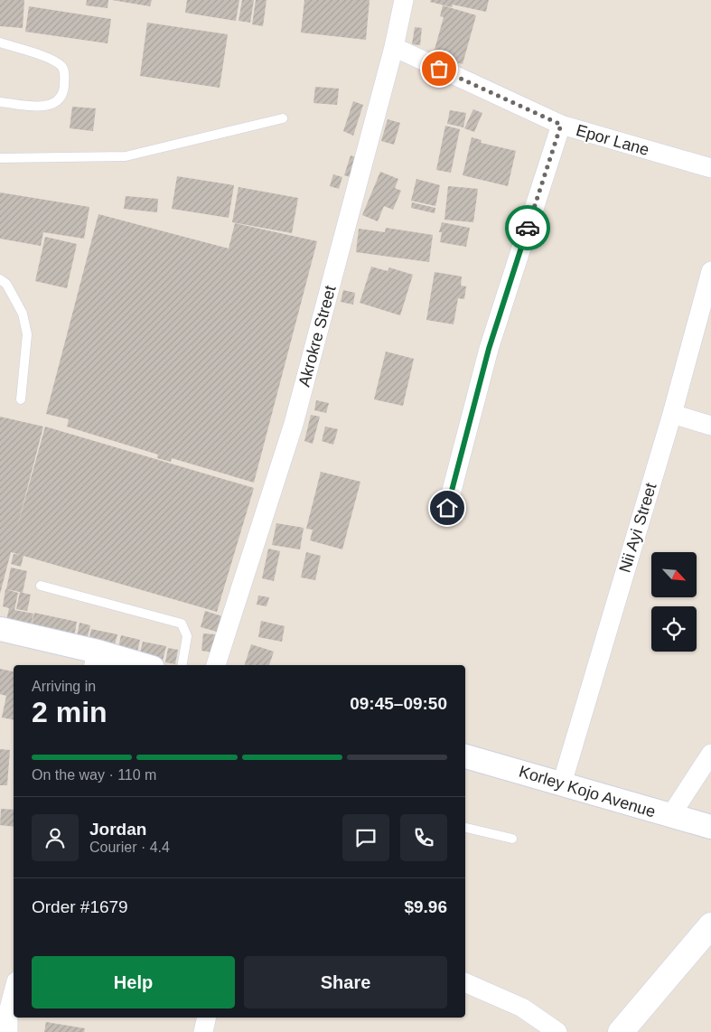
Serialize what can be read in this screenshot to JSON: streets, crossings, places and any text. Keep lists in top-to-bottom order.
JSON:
{
  "streets": {
    "street": [
      "Epor Lane",
      "Akrokre Street",
      "Nii Ayi Street",
      "Korley Kojo Avenue"
    ]
  },
  "crossings": [
    ["Epor Lane", "Akrokre Street"],
    ["Nii Ayi Street", "Korley Kojo Avenue"]
  ],
  "north": "bottom right",
  "page": {
    "heading": ["2 min", "Arriving in", "09:45–09:50"],
    "panel": [
      "Jordan",
      "Courier · 4.4",
      "Order #1679",
      "$9.96"
    ],
    "bar": "On the way · 110 m",
    "buttons": ["Help", "Share"]
  }
}
